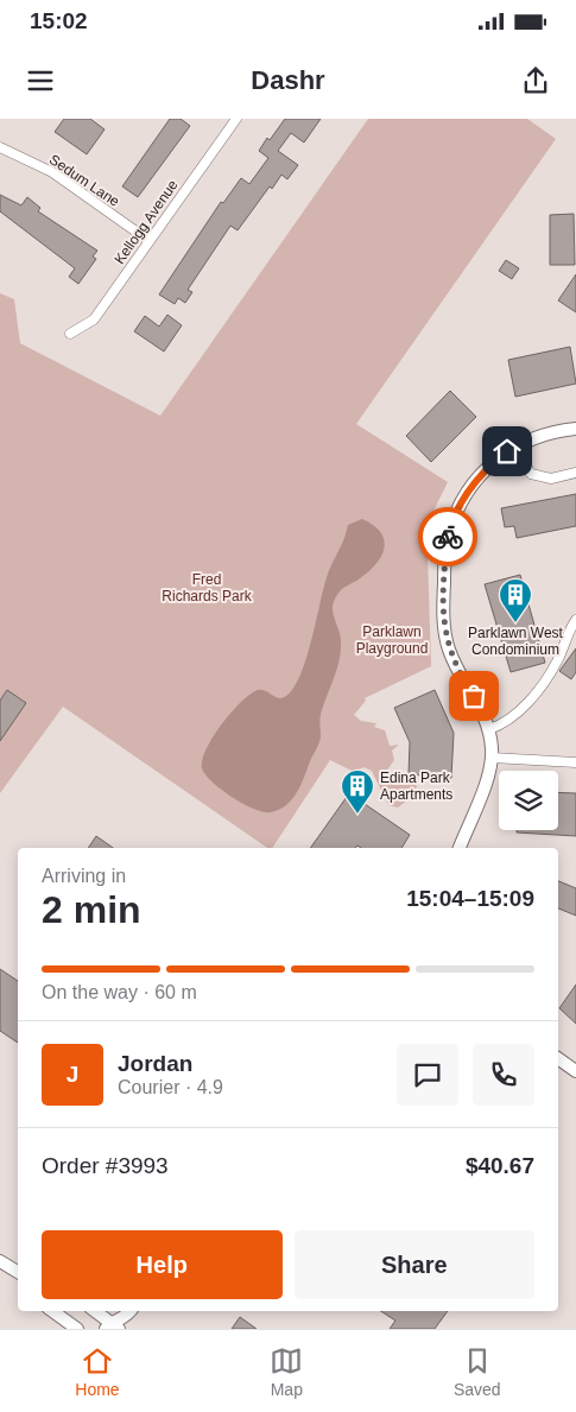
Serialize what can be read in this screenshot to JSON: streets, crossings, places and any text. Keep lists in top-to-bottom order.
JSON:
{
  "streets": {
    "street": ["Sedum Lane", "Kellogg Avenue"]
  },
  "crossings": [
    ["Sedum Lane", "Kellogg Avenue"]
  ],
  "parks": ["Fred Richards Park", "Parklawn Playground"],
  "places": {
    "building": ["Parklawn West Condominium", "Edina Park Apartments"]
  },
  "page": {
    "status": "15:02",
    "header": "Dashr",
    "heading": ["2 min", "Arriving in", "15:04–15:09"],
    "panel": [
      "Jordan",
      "Courier · 4.9",
      "Order #3993",
      "$40.67"
    ],
    "bar": "On the way · 60 m",
    "round": "J",
    "buttons": ["Help", "Share"],
    "tabs": ["Home", "Map", "Saved"]
  }
}
